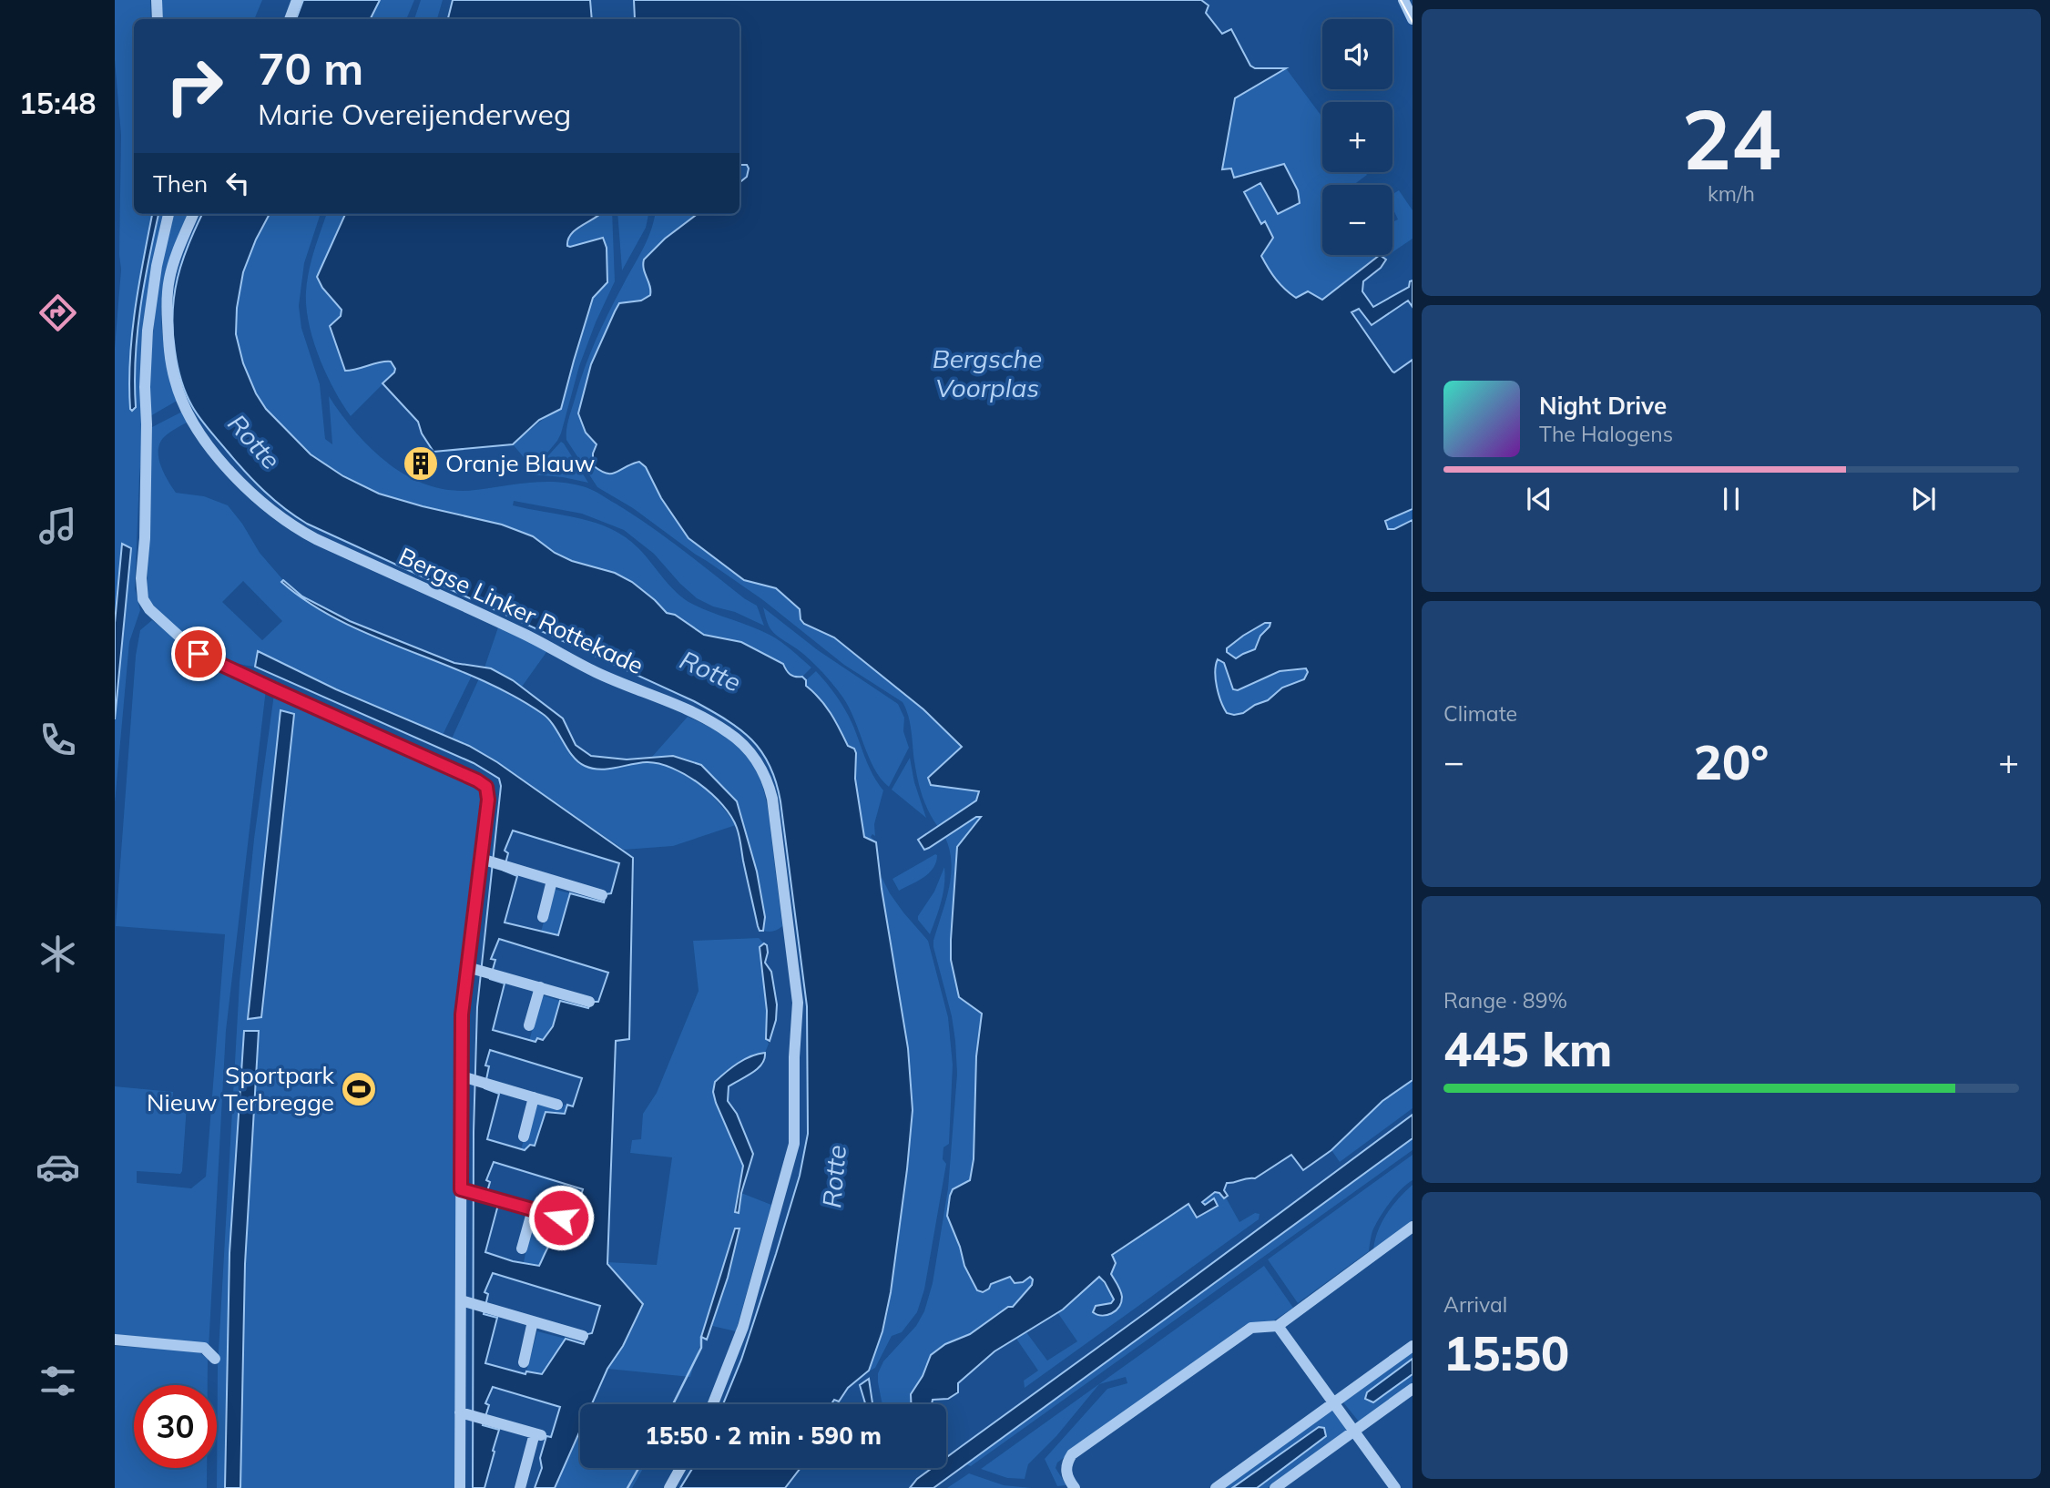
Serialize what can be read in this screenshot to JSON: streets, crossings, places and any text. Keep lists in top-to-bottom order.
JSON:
{
  "streets": {
    "street": ["Bergse Linker Rottekade"]
  },
  "water": ["Bergsche Voorplas", "Rotte"],
  "places": {
    "building": ["Oranje Blauw"],
    "sports": ["Sportpark Nieuw Terbregge"]
  },
  "page": {
    "tabs": "15:48",
    "tile": [
      ["24", "km/h"],
      "Climate",
      ["Range · 89%", "445 km"],
      ["Arrival", "15:50"]
    ],
    "map_buttons": ["+", "−"],
    "turn": ["70 m", "Marie Overeijenderweg"],
    "then": "Then",
    "song": ["Night Drive", "The Halogens"],
    "heat": ["−", "20°", "+"],
    "limit": "30",
    "trip": "15:50 · 2 min · 590 m"
  }
}
